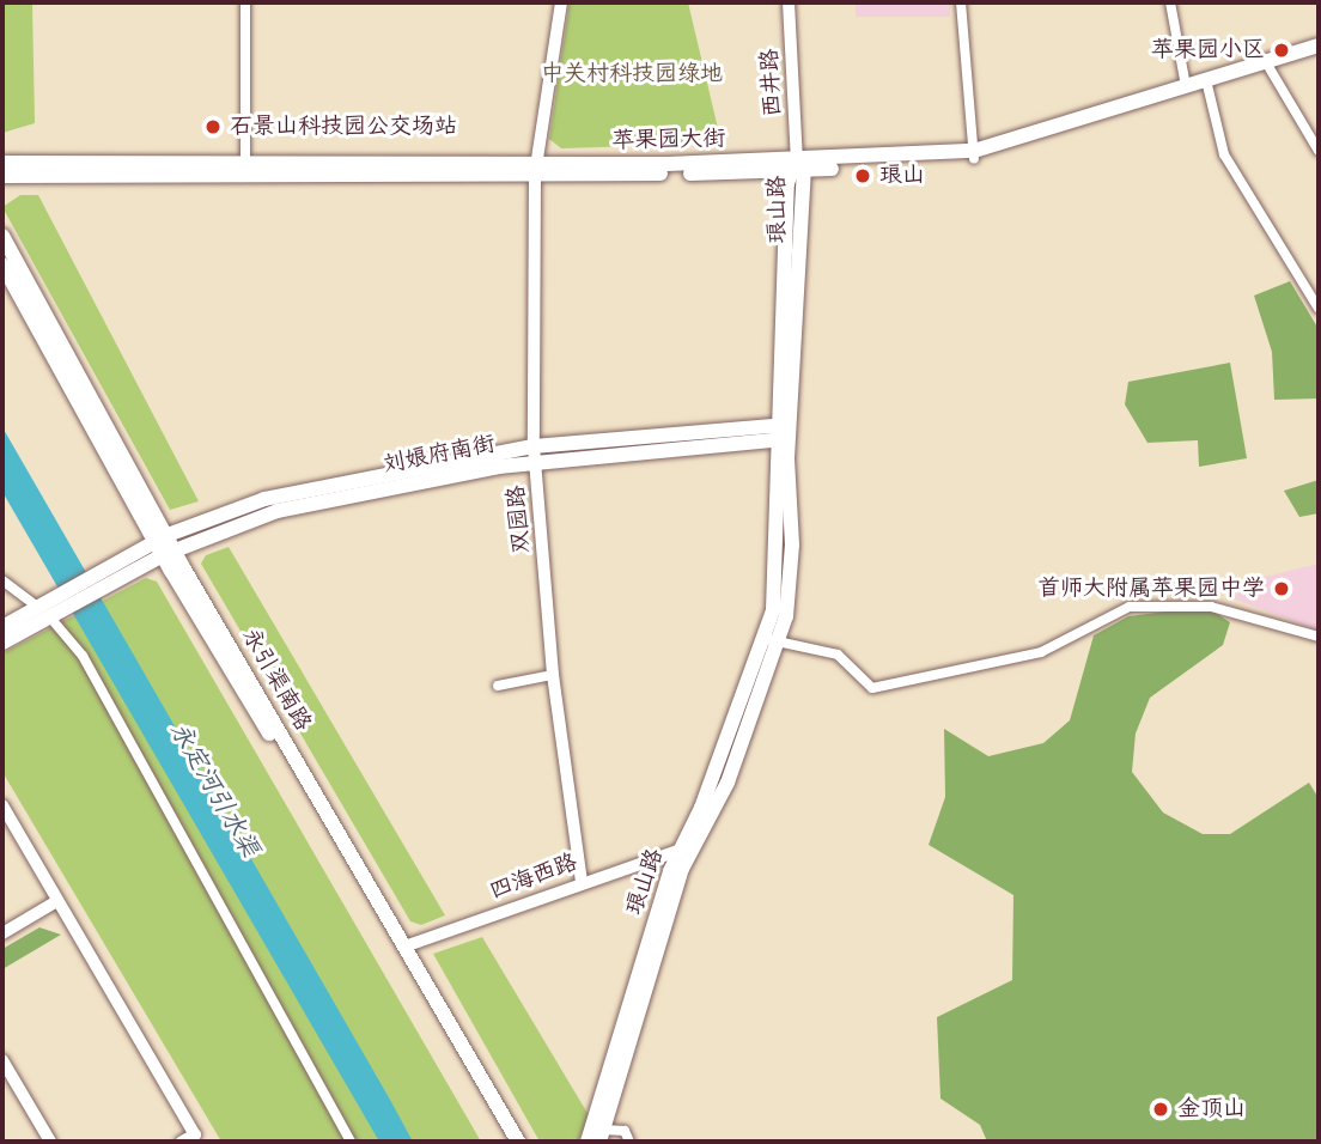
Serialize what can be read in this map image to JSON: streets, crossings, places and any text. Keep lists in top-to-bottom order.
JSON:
{
  "streets": {
    "main road": [
      "苹果园大街",
      "琅山路",
      "刘娘府南街",
      "永引渠南路"
    ],
    "street": ["西井路", "双园路", "四海西路"]
  },
  "crossings": [
    ["西井路", "苹果园大街"],
    ["西井路", "琅山路"],
    ["苹果园大街", "琅山路"],
    ["苹果园大街", "双园路"],
    ["琅山路", "刘娘府南街"],
    ["琅山路", "四海西路"],
    ["刘娘府南街", "双园路"],
    ["刘娘府南街", "永引渠南路"],
    ["双园路", "四海西路"],
    ["永引渠南路", "四海西路"]
  ],
  "water": ["永定河引水渠"],
  "parks": ["中关村科技园绿地"],
  "places": [
    "苹果园小区",
    "石景山科技园公交场站",
    "琅山",
    "首师大附属苹果园中学",
    "金顶山"
  ]
}
